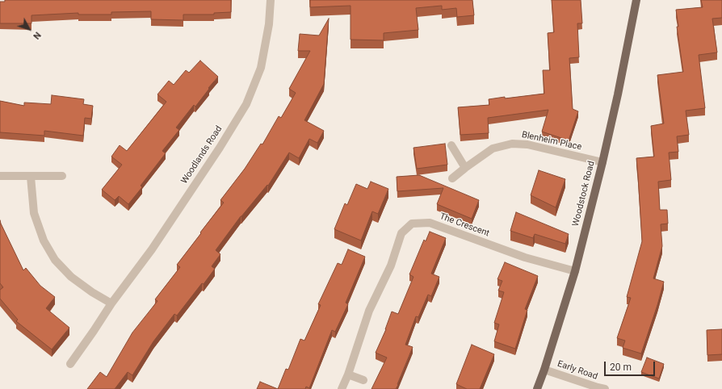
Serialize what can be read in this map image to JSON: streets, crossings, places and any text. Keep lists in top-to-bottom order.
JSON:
{
  "streets": {
    "main road": ["Woodstock Road"],
    "street": [
      "Blenheim Place",
      "Woodlands Road",
      "The Crescent",
      "Early Road"
    ]
  },
  "crossings": [
    ["Blenheim Place", "Woodstock Road"],
    ["Woodstock Road", "The Crescent"],
    ["Woodstock Road", "Early Road"]
  ],
  "scale_bar": "20 m",
  "north": "bottom right"
}
